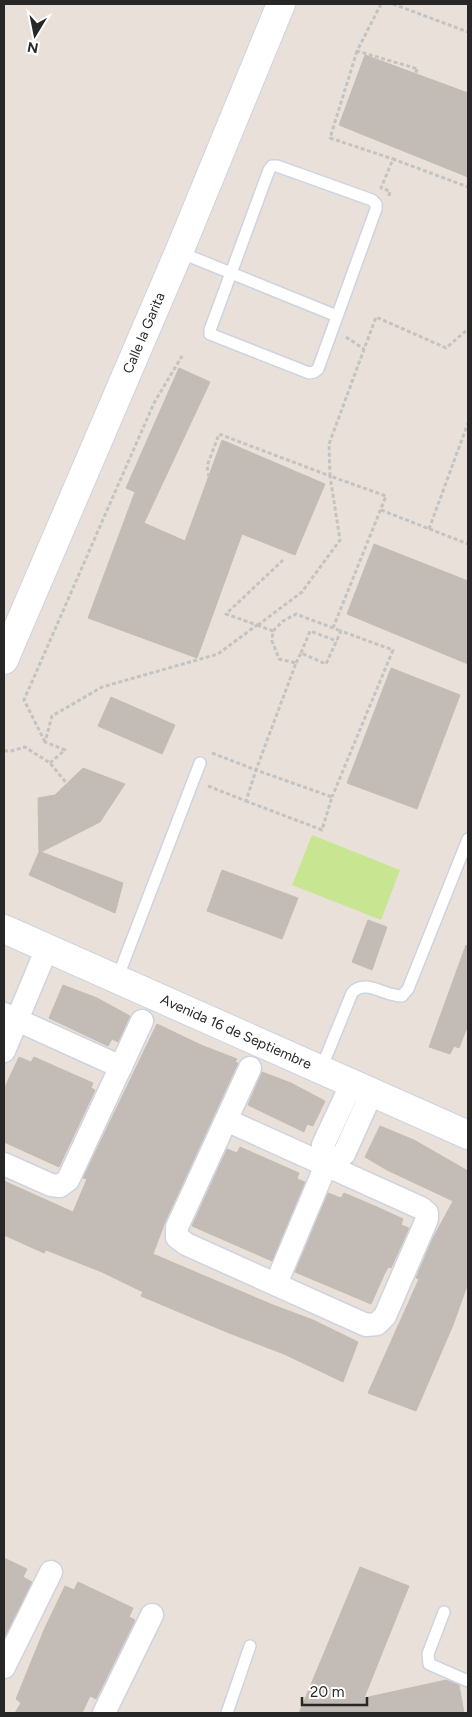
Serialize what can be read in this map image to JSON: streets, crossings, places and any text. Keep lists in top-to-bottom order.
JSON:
{
  "streets": {
    "street": ["Calle la Garita", "Avenida 16 de Septiembre"]
  },
  "scale_bar": "20 m",
  "north": "bottom"
}
